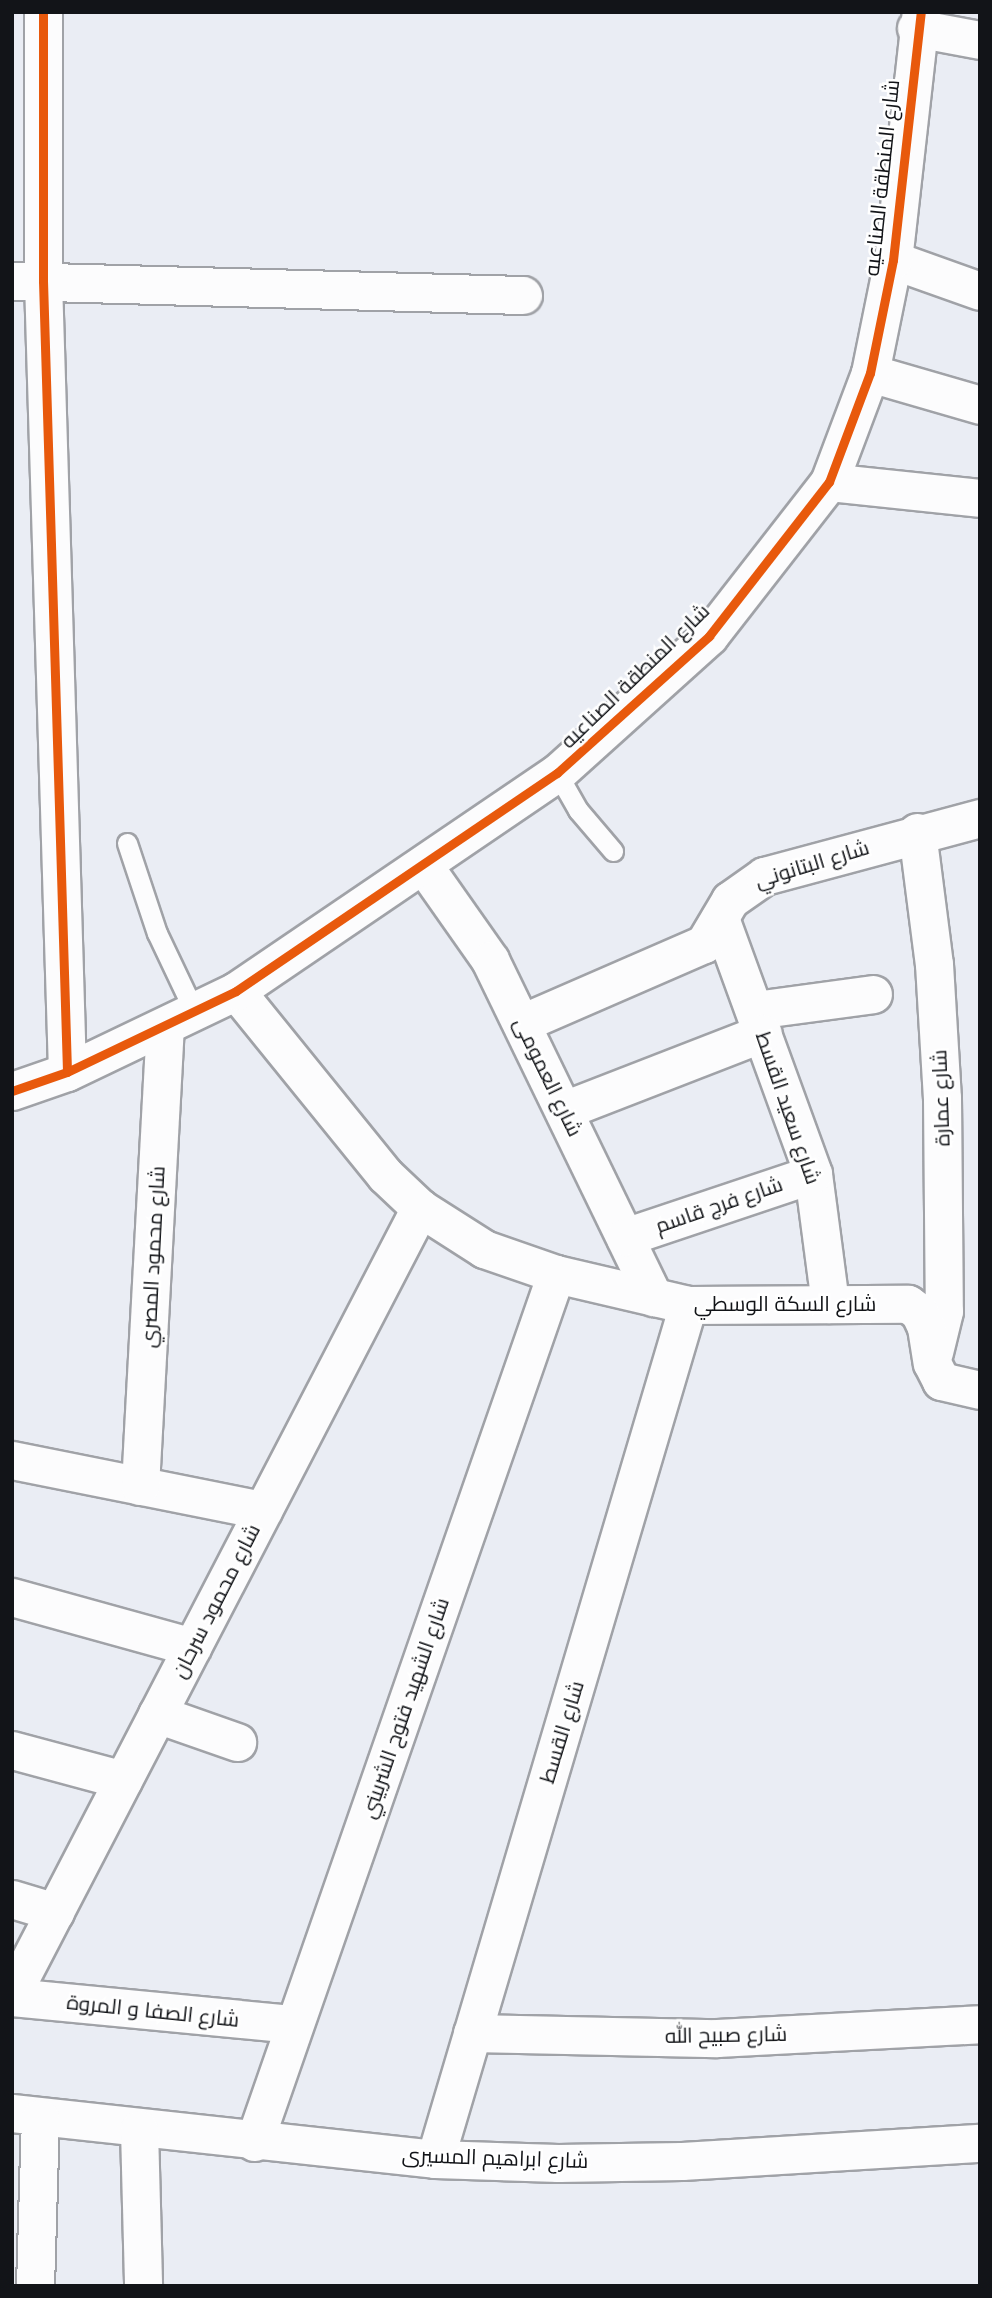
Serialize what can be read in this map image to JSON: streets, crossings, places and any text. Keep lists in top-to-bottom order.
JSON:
{
  "streets": {
    "street": [
      "شارع المنطقة الصناعيه",
      "شارع البتانوني",
      "شارع العمومى",
      "شارع عمارة",
      "شارع سعيد القسط",
      "شارع فرج قاسم",
      "شارع محمود المصري",
      "شارع السكة الوسطي",
      "شارع محمود سرحان",
      "شارع الشهيد فتوح الشربيني",
      "شارع القسط",
      "شارع الصفا و المروة",
      "شارع صبيح الله",
      "شارع ابراهيم المسيرى"
    ]
  },
  "crossings": [
    ["شارع المنطقة الصناعيه", "شارع العمومى"],
    ["شارع المنطقة الصناعيه", "شارع محمود المصري"],
    ["شارع المنطقة الصناعيه", "شارع السكة الوسطي"],
    ["شارع البتانوني", "شارع العمومى"],
    ["شارع البتانوني", "شارع عمارة"],
    ["شارع البتانوني", "شارع سعيد القسط"],
    ["شارع العمومى", "شارع فرج قاسم"],
    ["شارع العمومى", "شارع السكة الوسطي"],
    ["شارع العمومى", "شارع القسط"],
    ["شارع عمارة", "شارع السكة الوسطي"],
    ["شارع سعيد القسط", "شارع فرج قاسم"],
    ["شارع سعيد القسط", "شارع السكة الوسطي"],
    ["شارع السكة الوسطي", "شارع محمود سرحان"],
    ["شارع السكة الوسطي", "شارع الشهيد فتوح الشربيني"],
    ["شارع السكة الوسطي", "شارع القسط"],
    ["شارع محمود سرحان", "شارع الصفا و المروة"],
    ["شارع الشهيد فتوح الشربيني", "شارع الصفا و المروة"],
    ["شارع الشهيد فتوح الشربيني", "شارع ابراهيم المسيرى"],
    ["شارع القسط", "شارع صبيح الله"],
    ["شارع القسط", "شارع ابراهيم المسيرى"]
  ]
}
